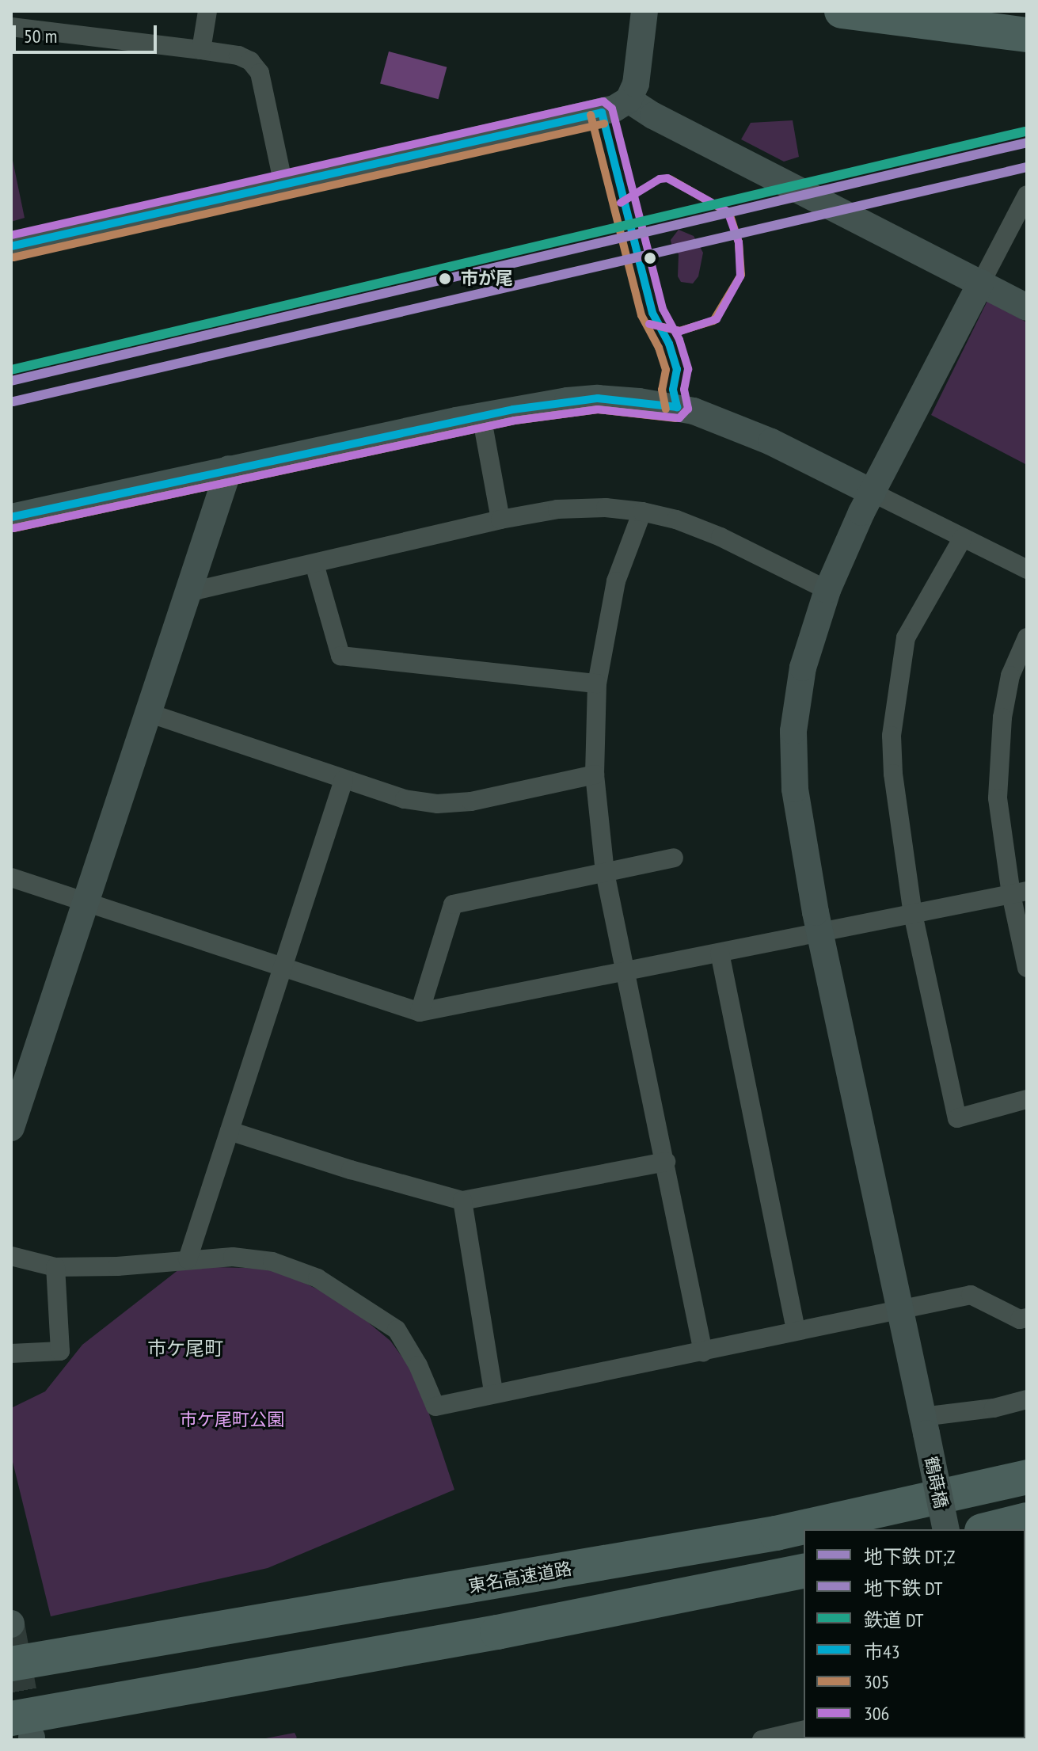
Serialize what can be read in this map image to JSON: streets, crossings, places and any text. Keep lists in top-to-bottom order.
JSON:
{
  "streets": {
    "highway": ["東名高速道路"],
    "street": ["鶴蒔橋"]
  },
  "districts": ["市ケ尾町"],
  "parks": ["市ケ尾町公園"],
  "places": ["市が尾"],
  "lines": [
    "transit line 306",
    "transit line 市43",
    "transit line 305",
    "rail line DT",
    "metro line DT;Z",
    "metro line DT"
  ],
  "legend": [
    "地下鉄 DT;Z",
    "地下鉄 DT",
    "鉄道 DT",
    "市43",
    "305",
    "306"
  ],
  "scale_bar": "50 m"
}
